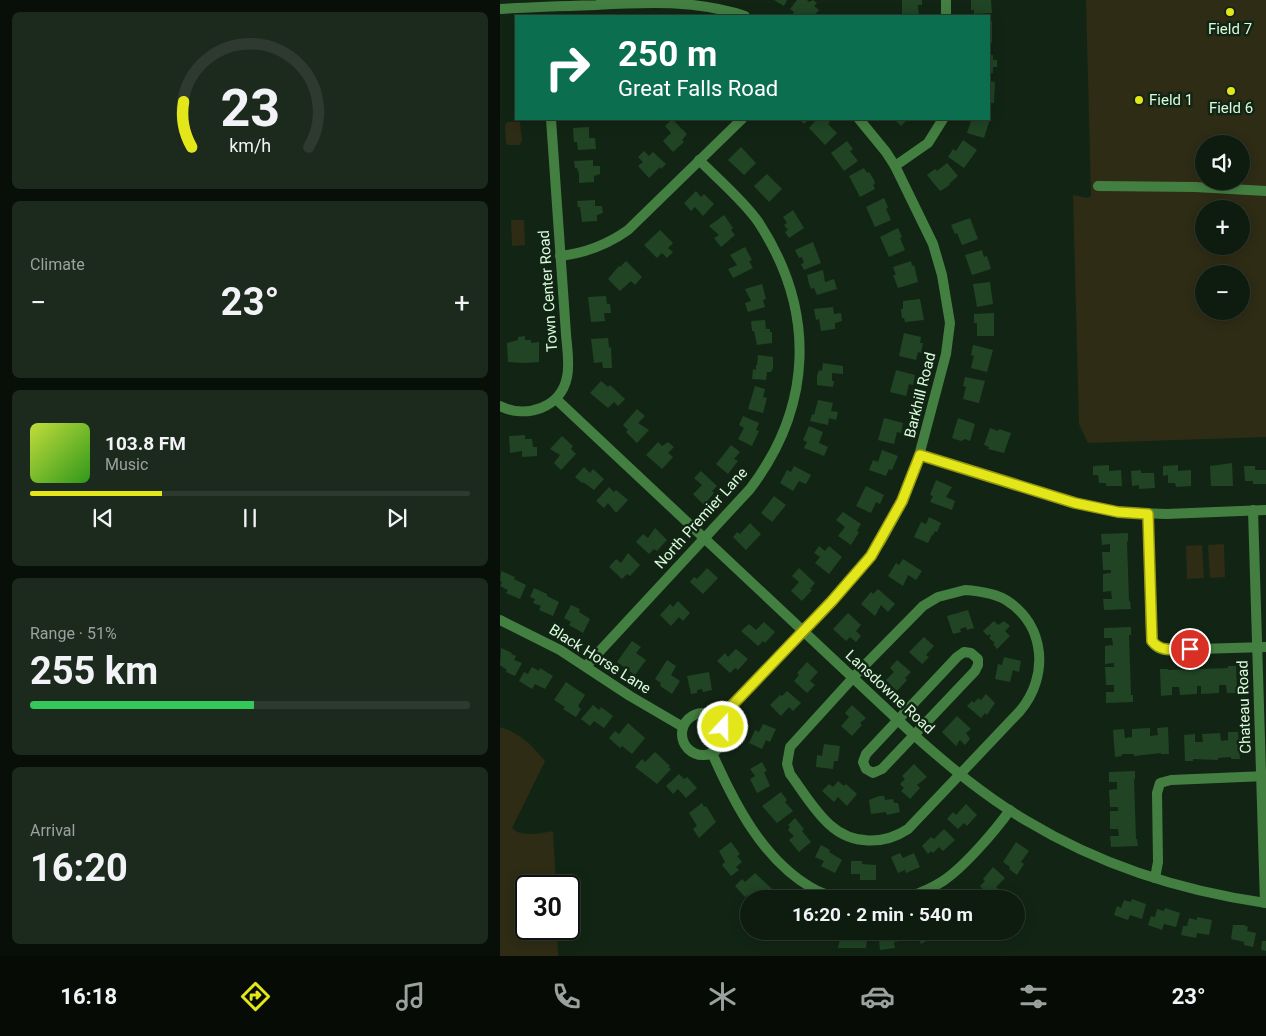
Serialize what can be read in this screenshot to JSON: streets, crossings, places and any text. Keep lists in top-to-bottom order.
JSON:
{
  "streets": {
    "street": [
      "Town Center Road",
      "Barkhill Road",
      "North Premier Lane",
      "Black Horse Lane",
      "Lansdowne Road",
      "Chateau Road"
    ]
  },
  "crossings": [
    ["Town Center Road", "Lansdowne Road"],
    ["Barkhill Road", "Black Horse Lane"],
    ["Barkhill Road", "Lansdowne Road"],
    ["North Premier Lane", "Black Horse Lane"],
    ["North Premier Lane", "Lansdowne Road"],
    ["Lansdowne Road", "Chateau Road"]
  ],
  "places": ["Field 7", "Field 6", "Field 1"],
  "page": {
    "turn": ["250 m", "Great Falls Road"],
    "map_buttons": ["+", "−"],
    "tile": [
      "Climate",
      ["Range · 51%", "255 km"],
      ["Arrival", "16:20"]
    ],
    "heat": ["−", "23°", "+"],
    "song": ["103.8 FM", "Music"],
    "limit": "30",
    "trip": "16:20 · 2 min · 540 m",
    "tabs": ["16:18", "23°"],
    "gauge": ["23", "km/h"]
  }
}
